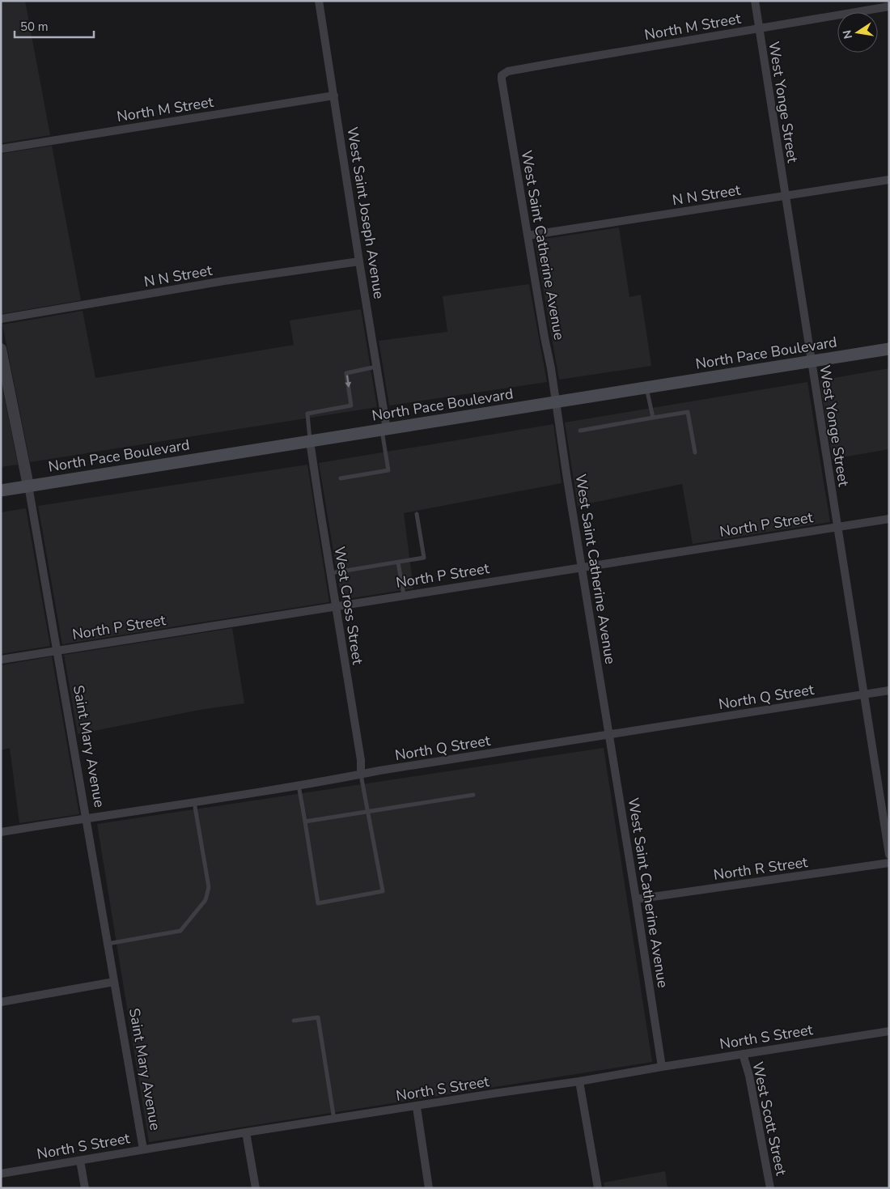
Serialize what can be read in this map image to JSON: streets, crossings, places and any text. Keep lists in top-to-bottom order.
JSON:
{
  "streets": {
    "main road": ["North Pace Boulevard"],
    "street": [
      "North M Street",
      "West Yonge Street",
      "N N Street",
      "West Saint Joseph Avenue",
      "West Saint Catherine Avenue",
      "North P Street",
      "West Cross Street",
      "North Q Street",
      "Saint Mary Avenue",
      "North R Street",
      "North S Street",
      "West Scott Street"
    ]
  },
  "crossings": [
    ["North M Street", "West Yonge Street"],
    ["North M Street", "West Saint Joseph Avenue"],
    ["North M Street", "West Saint Catherine Avenue"],
    ["West Yonge Street", "N N Street"],
    ["West Yonge Street", "North Pace Boulevard"],
    ["West Yonge Street", "North P Street"],
    ["West Yonge Street", "North Q Street"],
    ["N N Street", "West Saint Joseph Avenue"],
    ["N N Street", "West Saint Catherine Avenue"],
    ["West Saint Joseph Avenue", "North Pace Boulevard"],
    ["West Saint Catherine Avenue", "North Pace Boulevard"],
    ["West Saint Catherine Avenue", "North P Street"],
    ["West Saint Catherine Avenue", "North Q Street"],
    ["West Saint Catherine Avenue", "North R Street"],
    ["West Saint Catherine Avenue", "North S Street"],
    ["North Pace Boulevard", "West Cross Street"],
    ["North Pace Boulevard", "Saint Mary Avenue"],
    ["North P Street", "West Cross Street"],
    ["North P Street", "Saint Mary Avenue"],
    ["West Cross Street", "North Q Street"],
    ["North Q Street", "Saint Mary Avenue"],
    ["Saint Mary Avenue", "North S Street"],
    ["North S Street", "West Scott Street"]
  ],
  "scale_bar": "50 m",
  "north": "left"
}
